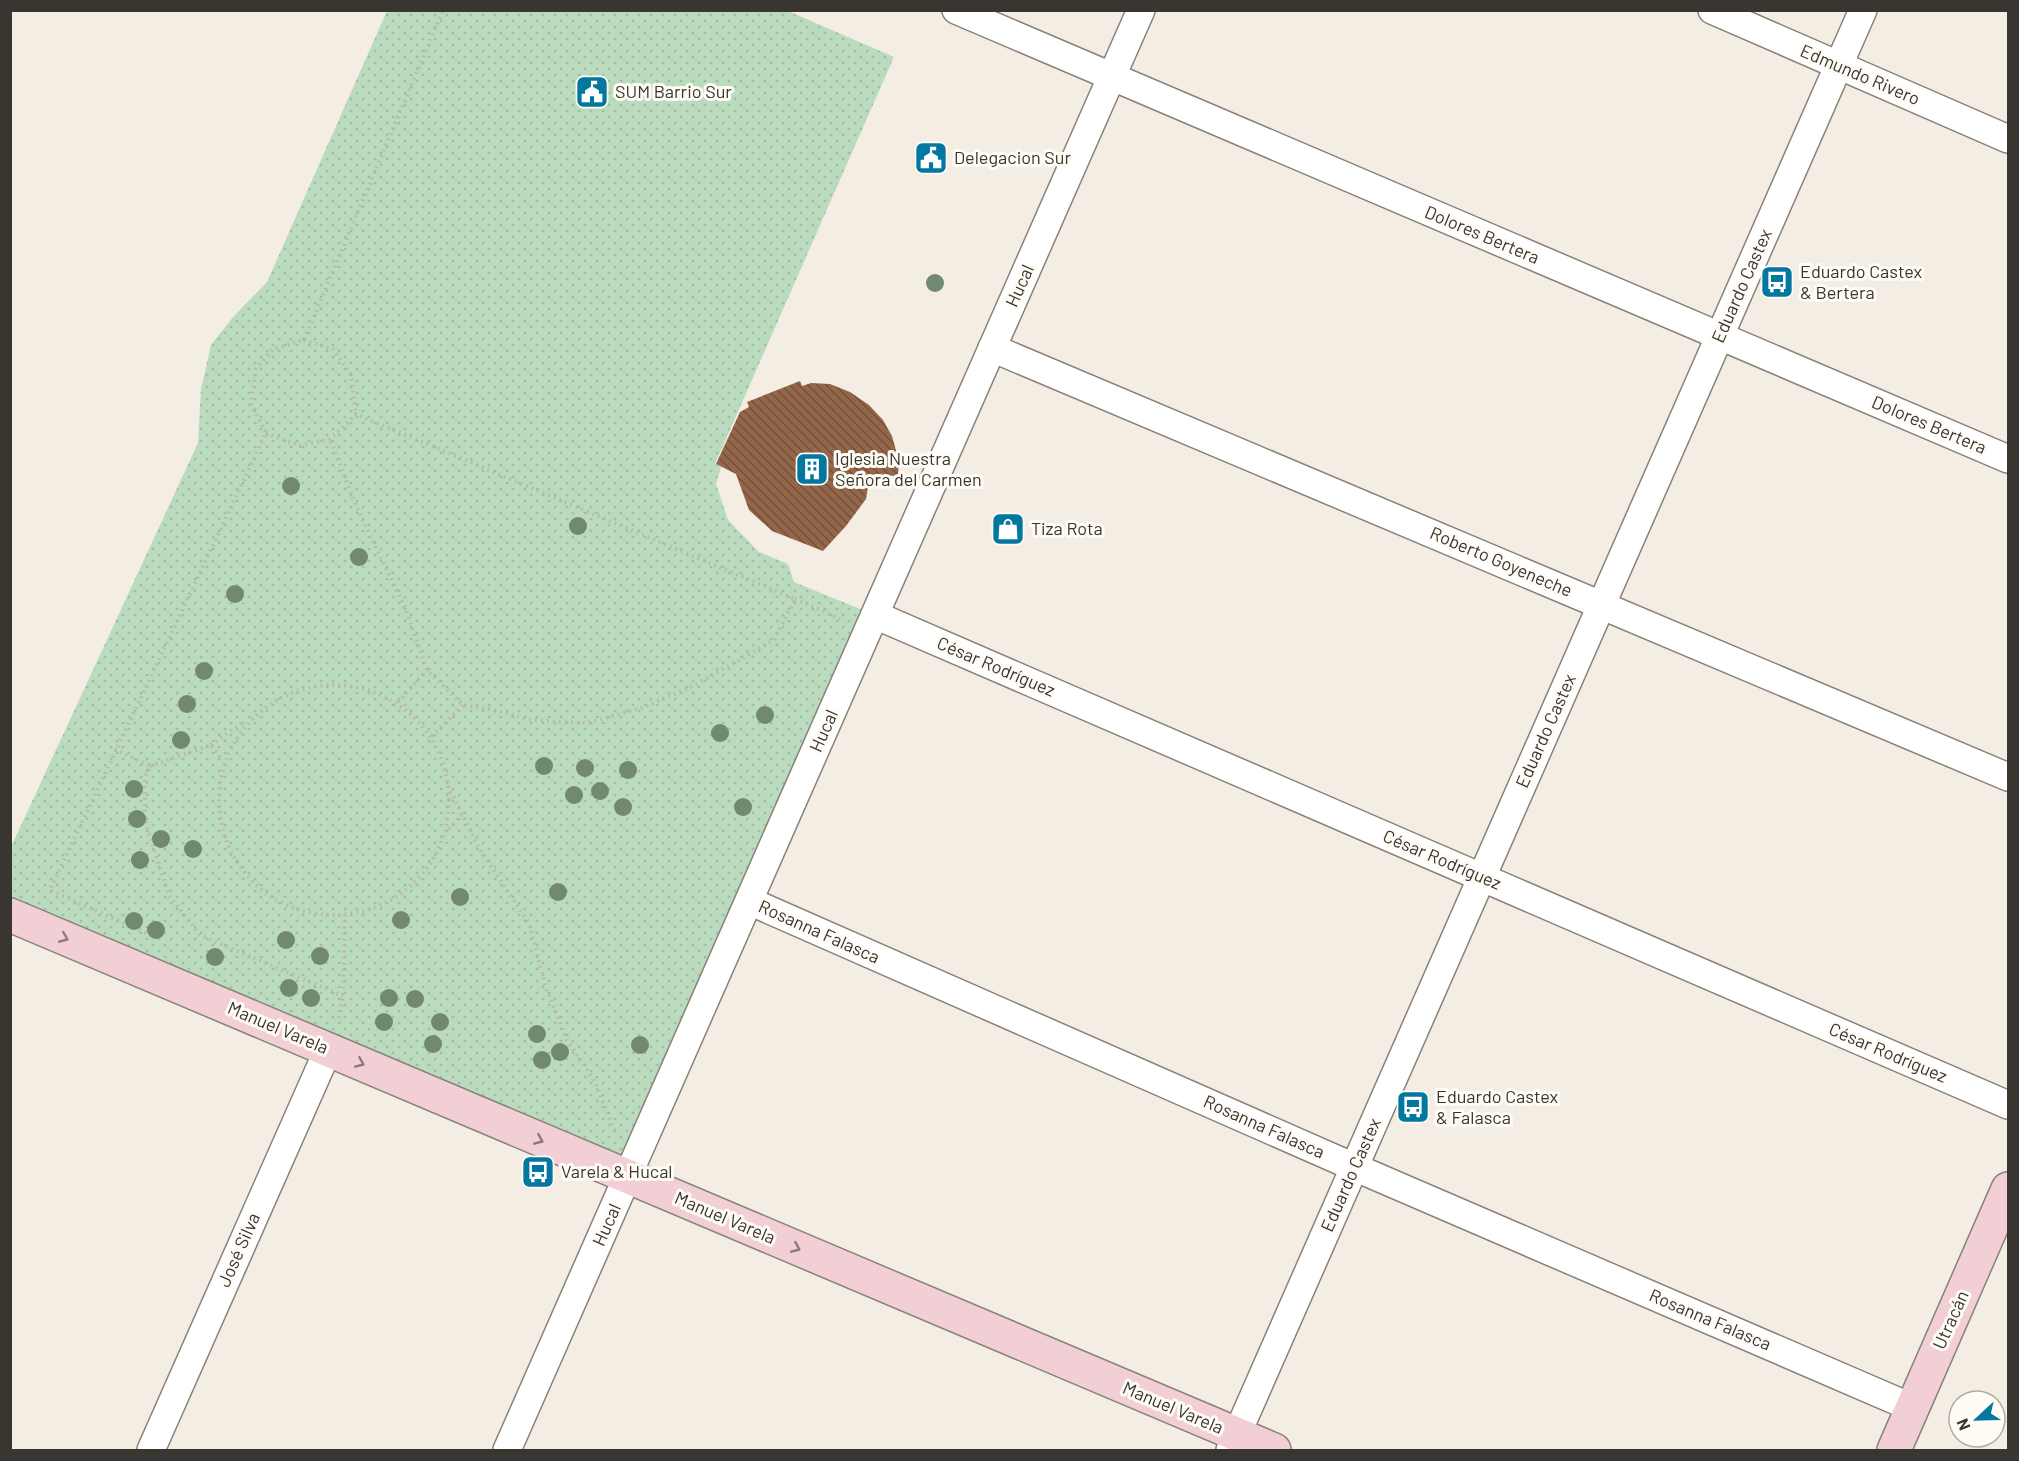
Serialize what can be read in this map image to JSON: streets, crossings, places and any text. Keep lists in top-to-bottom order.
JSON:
{
  "streets": {
    "street": [
      "Edmundo Rivero",
      "Dolores Bertera",
      "Hucal",
      "Eduardo Castex",
      "Roberto Goyeneche",
      "César Rodríguez",
      "Rosanna Falasca",
      "Manuel Varela",
      "José Silva",
      "Utracán"
    ]
  },
  "crossings": [
    ["Edmundo Rivero", "Eduardo Castex"],
    ["Dolores Bertera", "Hucal"],
    ["Dolores Bertera", "Eduardo Castex"],
    ["Hucal", "Roberto Goyeneche"],
    ["Hucal", "César Rodríguez"],
    ["Hucal", "Rosanna Falasca"],
    ["Hucal", "Manuel Varela"],
    ["Eduardo Castex", "Roberto Goyeneche"],
    ["Eduardo Castex", "César Rodríguez"],
    ["Eduardo Castex", "Rosanna Falasca"],
    ["Eduardo Castex", "Manuel Varela"],
    ["Rosanna Falasca", "Utracán"],
    ["Manuel Varela", "José Silva"]
  ],
  "one_way": ["Manuel Varela"],
  "places": {
    "public building": ["SUM Barrio Sur", "Delegacion Sur"],
    "bus stop": ["Eduardo Castex & Bertera", "Eduardo Castex & Falasca", "Varela & Hucal"],
    "building": ["Iglesia Nuestra Señora del Carmen"],
    "shop": ["Tiza Rota"]
  },
  "north": "left"
}
